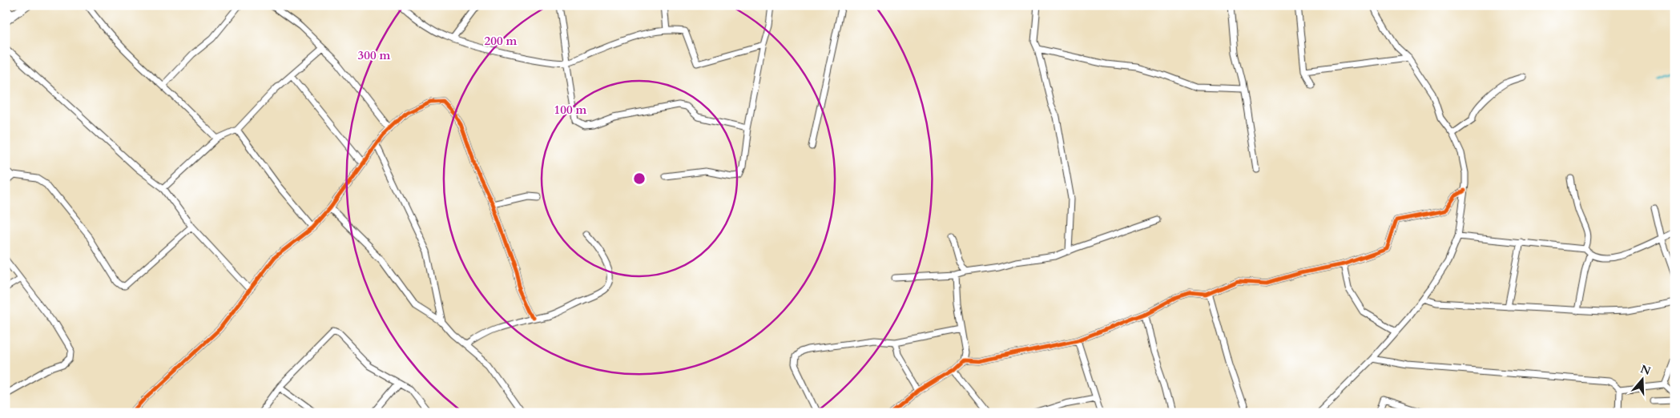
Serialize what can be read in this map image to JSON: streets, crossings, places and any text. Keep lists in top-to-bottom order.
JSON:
{
  "north": "top",
  "rings": ["200 m", "300 m", "100 m"]
}
